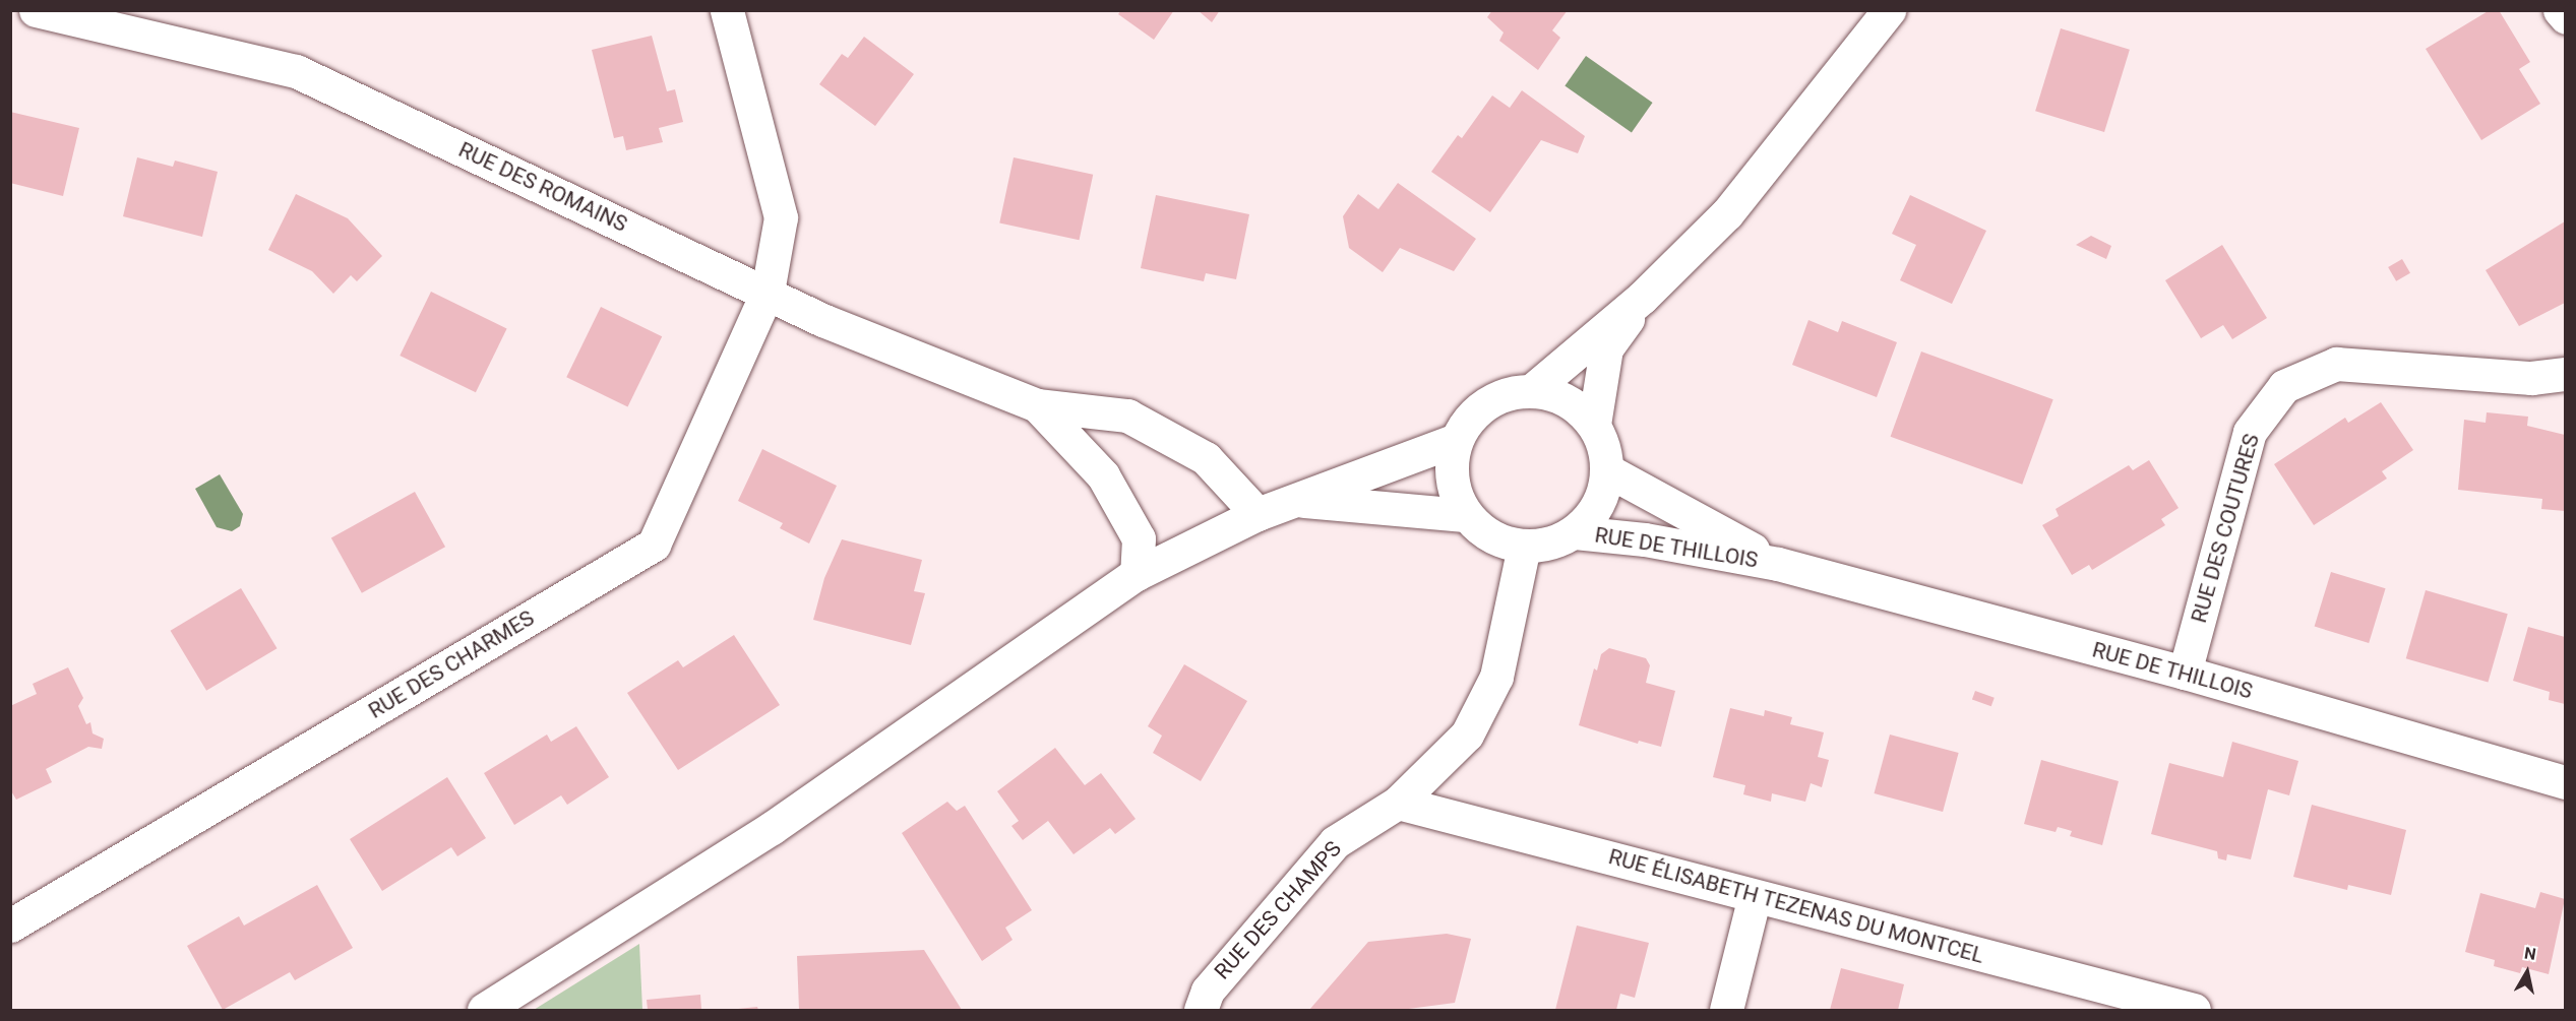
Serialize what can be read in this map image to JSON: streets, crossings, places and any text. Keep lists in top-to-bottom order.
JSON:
{
  "streets": {
    "street": [
      "RUE DES ROMAINS",
      "RUE DES COUTURES",
      "RUE DE THILLOIS",
      "RUE DES CHARMES",
      "RUE ÉLISABETH TEZENAS DU MONTCEL",
      "RUE DES CHAMPS"
    ]
  },
  "crossings": [
    ["RUE DES ROMAINS", "RUE DES CHARMES"],
    ["RUE DES COUTURES", "RUE DE THILLOIS"],
    ["RUE DE THILLOIS", "RUE DES CHAMPS"],
    ["RUE ÉLISABETH TEZENAS DU MONTCEL", "RUE DES CHAMPS"]
  ],
  "north": "top"
}
